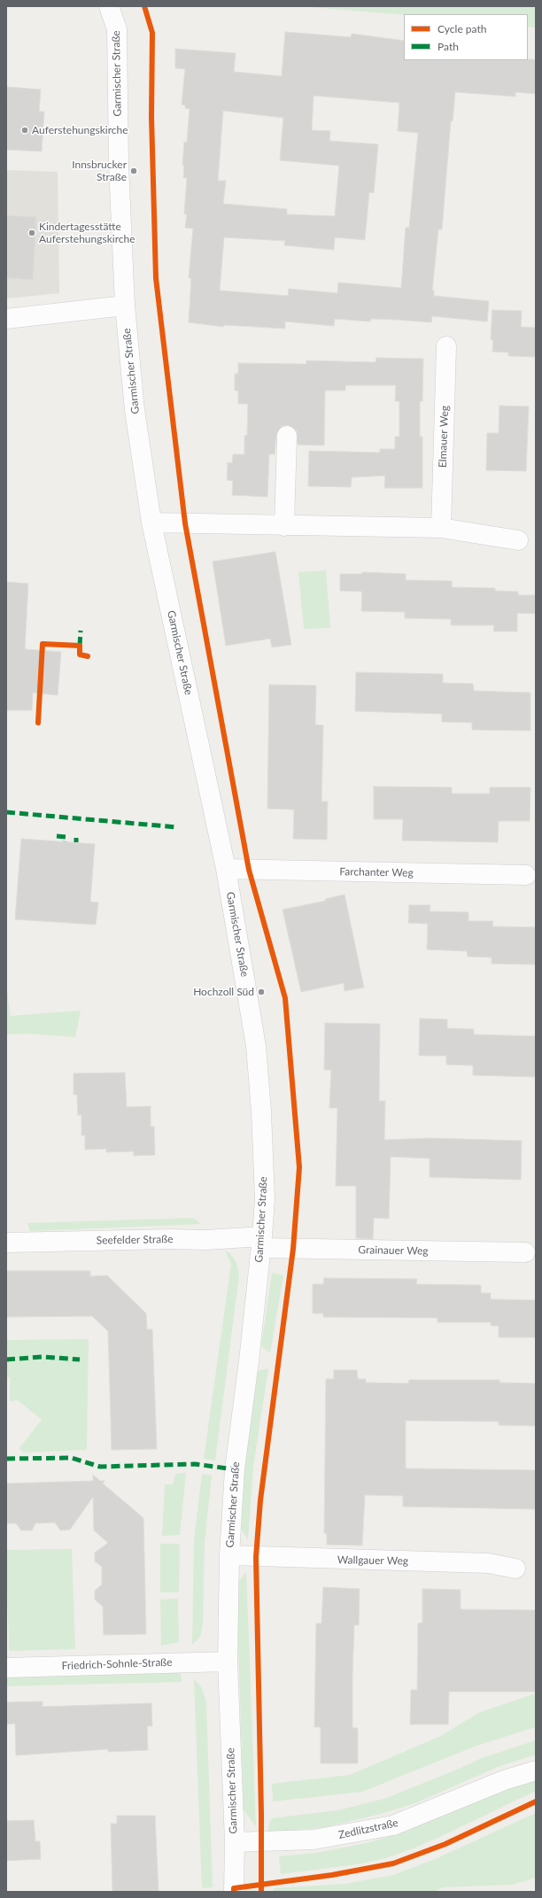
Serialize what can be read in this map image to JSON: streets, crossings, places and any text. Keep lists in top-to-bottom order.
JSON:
{
  "streets": {
    "street": [
      "Garmischer Straße",
      "Elmauer Weg",
      "Farchanter Weg",
      "Seefelder Straße",
      "Grainauer Weg",
      "Wallgauer Weg",
      "Friedrich-Sohnle-Straße",
      "Zedlitzstraße"
    ]
  },
  "crossings": [
    ["Garmischer Straße", "Farchanter Weg"],
    ["Garmischer Straße", "Seefelder Straße"],
    ["Garmischer Straße", "Grainauer Weg"],
    ["Garmischer Straße", "Wallgauer Weg"],
    ["Garmischer Straße", "Friedrich-Sohnle-Straße"],
    ["Garmischer Straße", "Zedlitzstraße"],
    ["Seefelder Straße", "Grainauer Weg"]
  ],
  "places": [
    "Auferstehungskirche",
    "Innsbrucker Straße",
    "Kindertagesstätte Auferstehungskirche",
    "Hochzoll Süd"
  ],
  "legend": ["Cycle path", "Path"]
}
